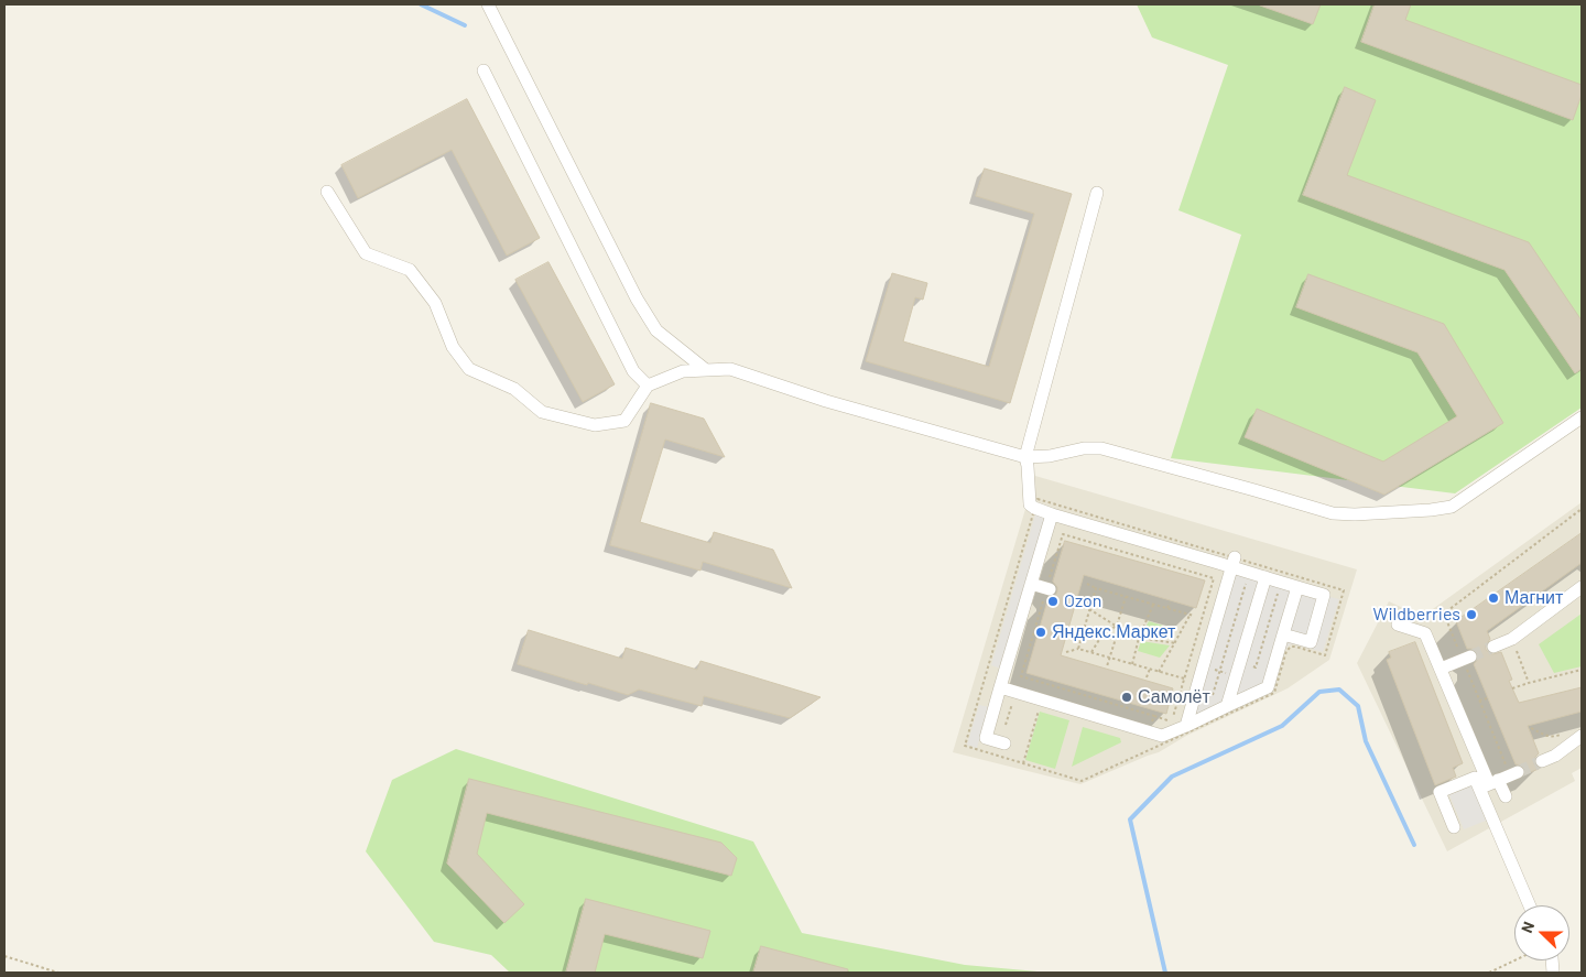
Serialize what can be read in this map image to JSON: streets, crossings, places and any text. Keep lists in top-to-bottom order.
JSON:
{
  "places": [
    "Магнит",
    "Ozon",
    "Wildberries",
    "Яндекс.Маркет",
    "Самолёт"
  ],
  "north": "left"
}
